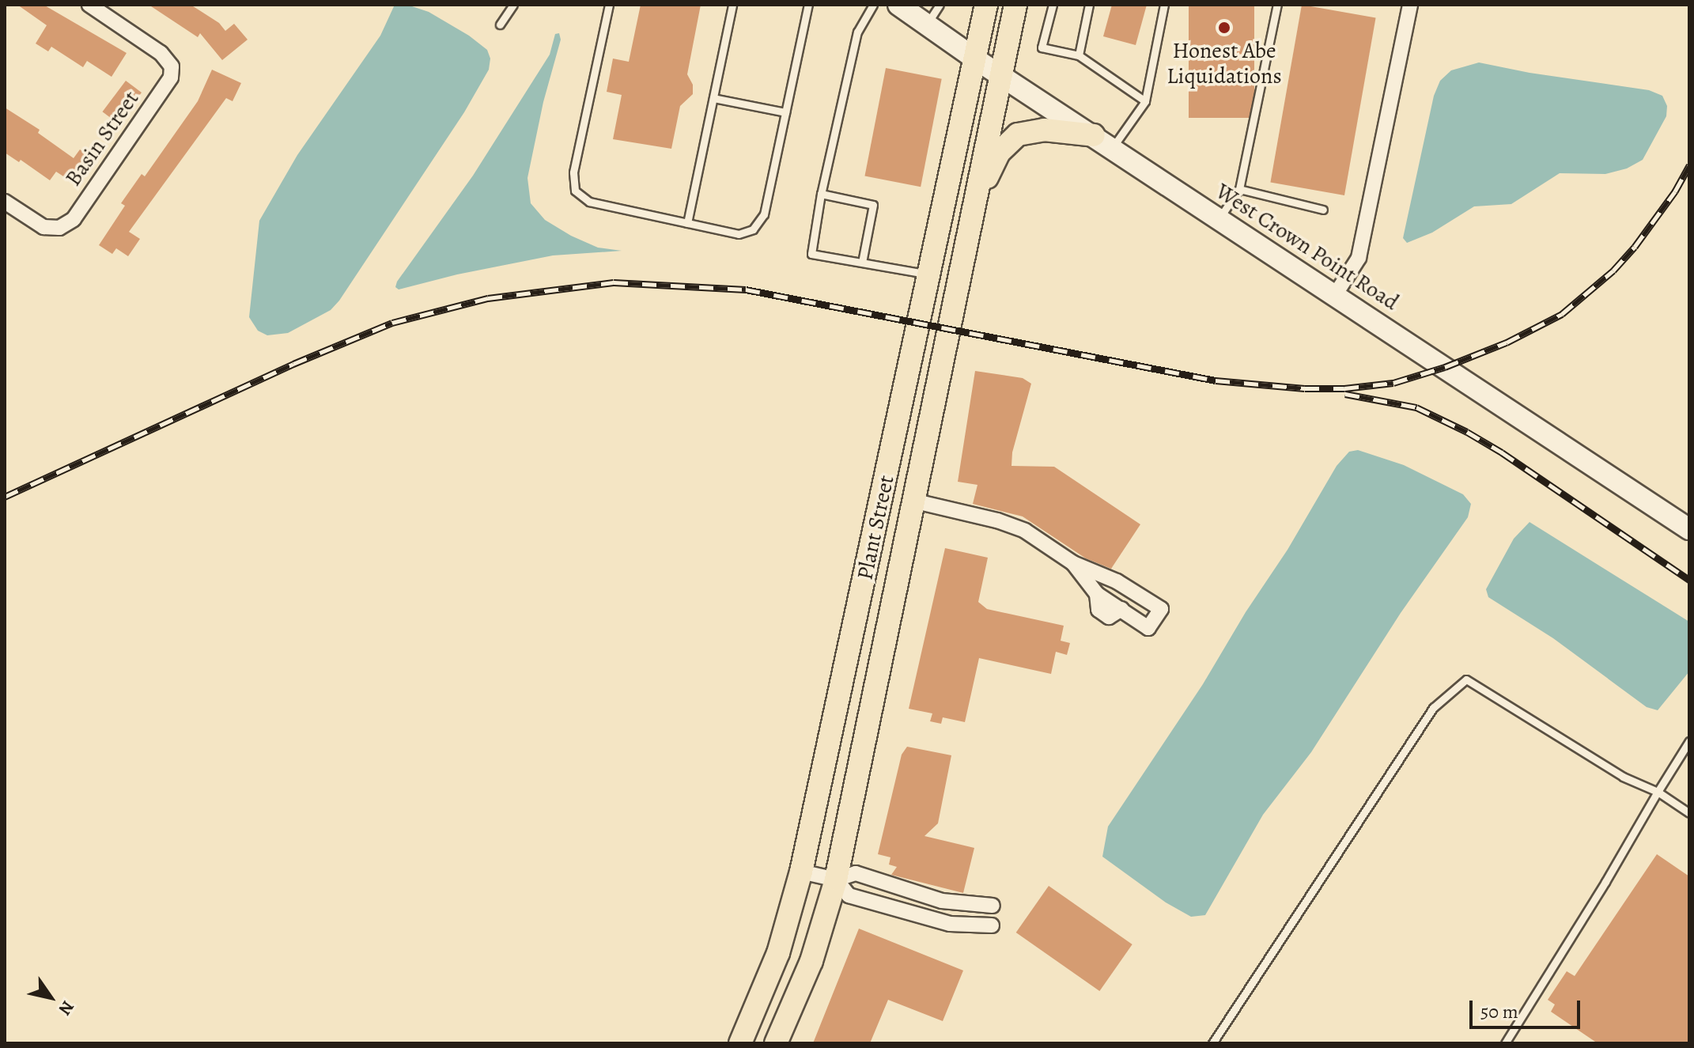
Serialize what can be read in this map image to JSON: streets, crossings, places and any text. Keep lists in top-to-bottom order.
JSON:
{
  "streets": {
    "main road": ["Plant Street"],
    "street": ["Basin Street", "West Crown Point Road"]
  },
  "crossings": [
    ["West Crown Point Road", "Plant Street"]
  ],
  "places": ["Honest Abe Liquidations"],
  "scale_bar": "50 m",
  "north": "bottom right"
}
